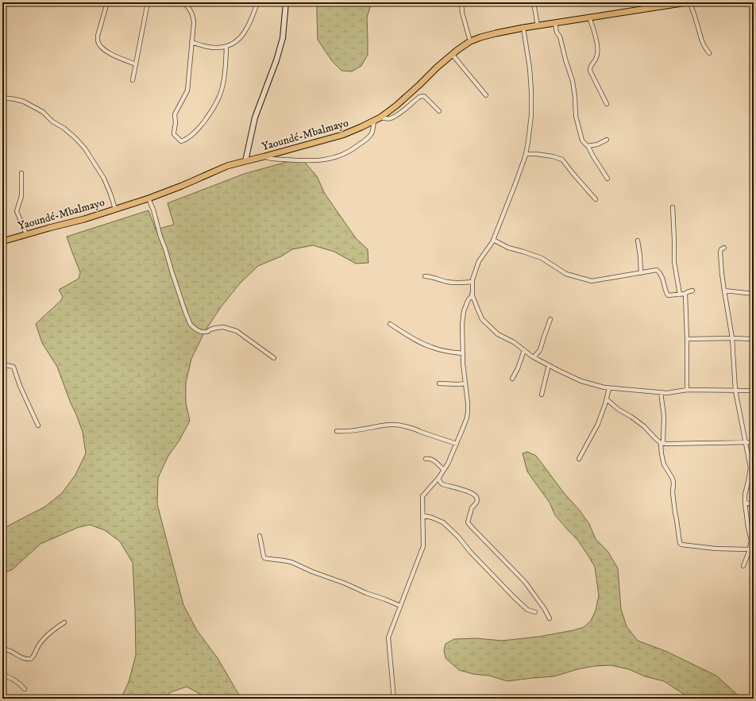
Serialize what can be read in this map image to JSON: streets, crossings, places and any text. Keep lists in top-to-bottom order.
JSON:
{
  "streets": {
    "highway": ["Yaoundé-Mbalmayo"]
  }
}
